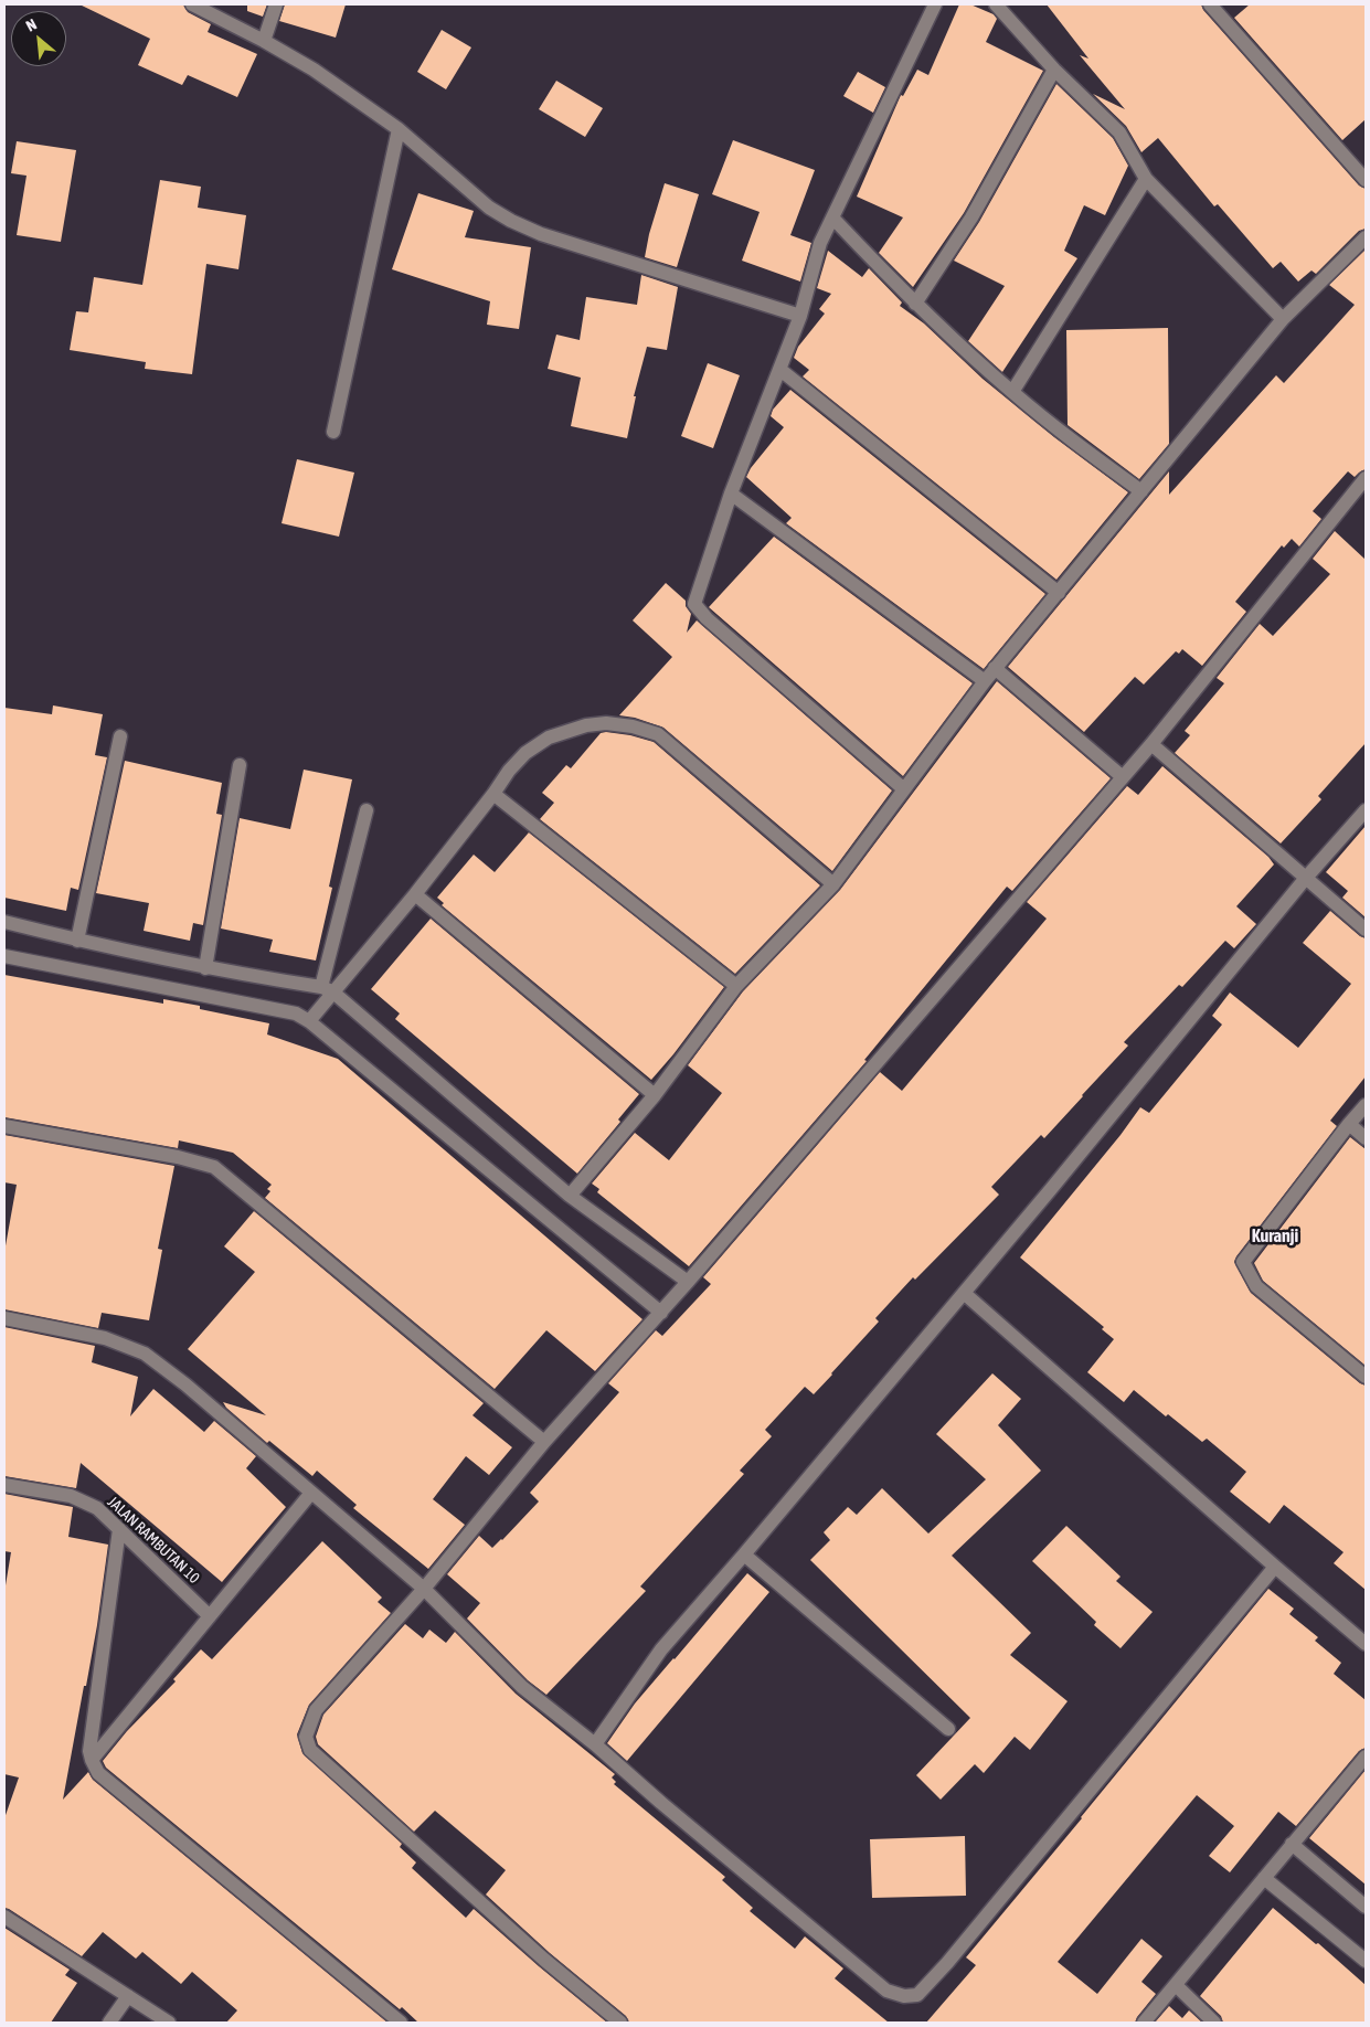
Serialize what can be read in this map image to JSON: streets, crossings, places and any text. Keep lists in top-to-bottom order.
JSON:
{
  "streets": {
    "street": ["JALAN RAMBUTAN 10"]
  },
  "districts": ["Kuranji"],
  "north": "top left"
}
